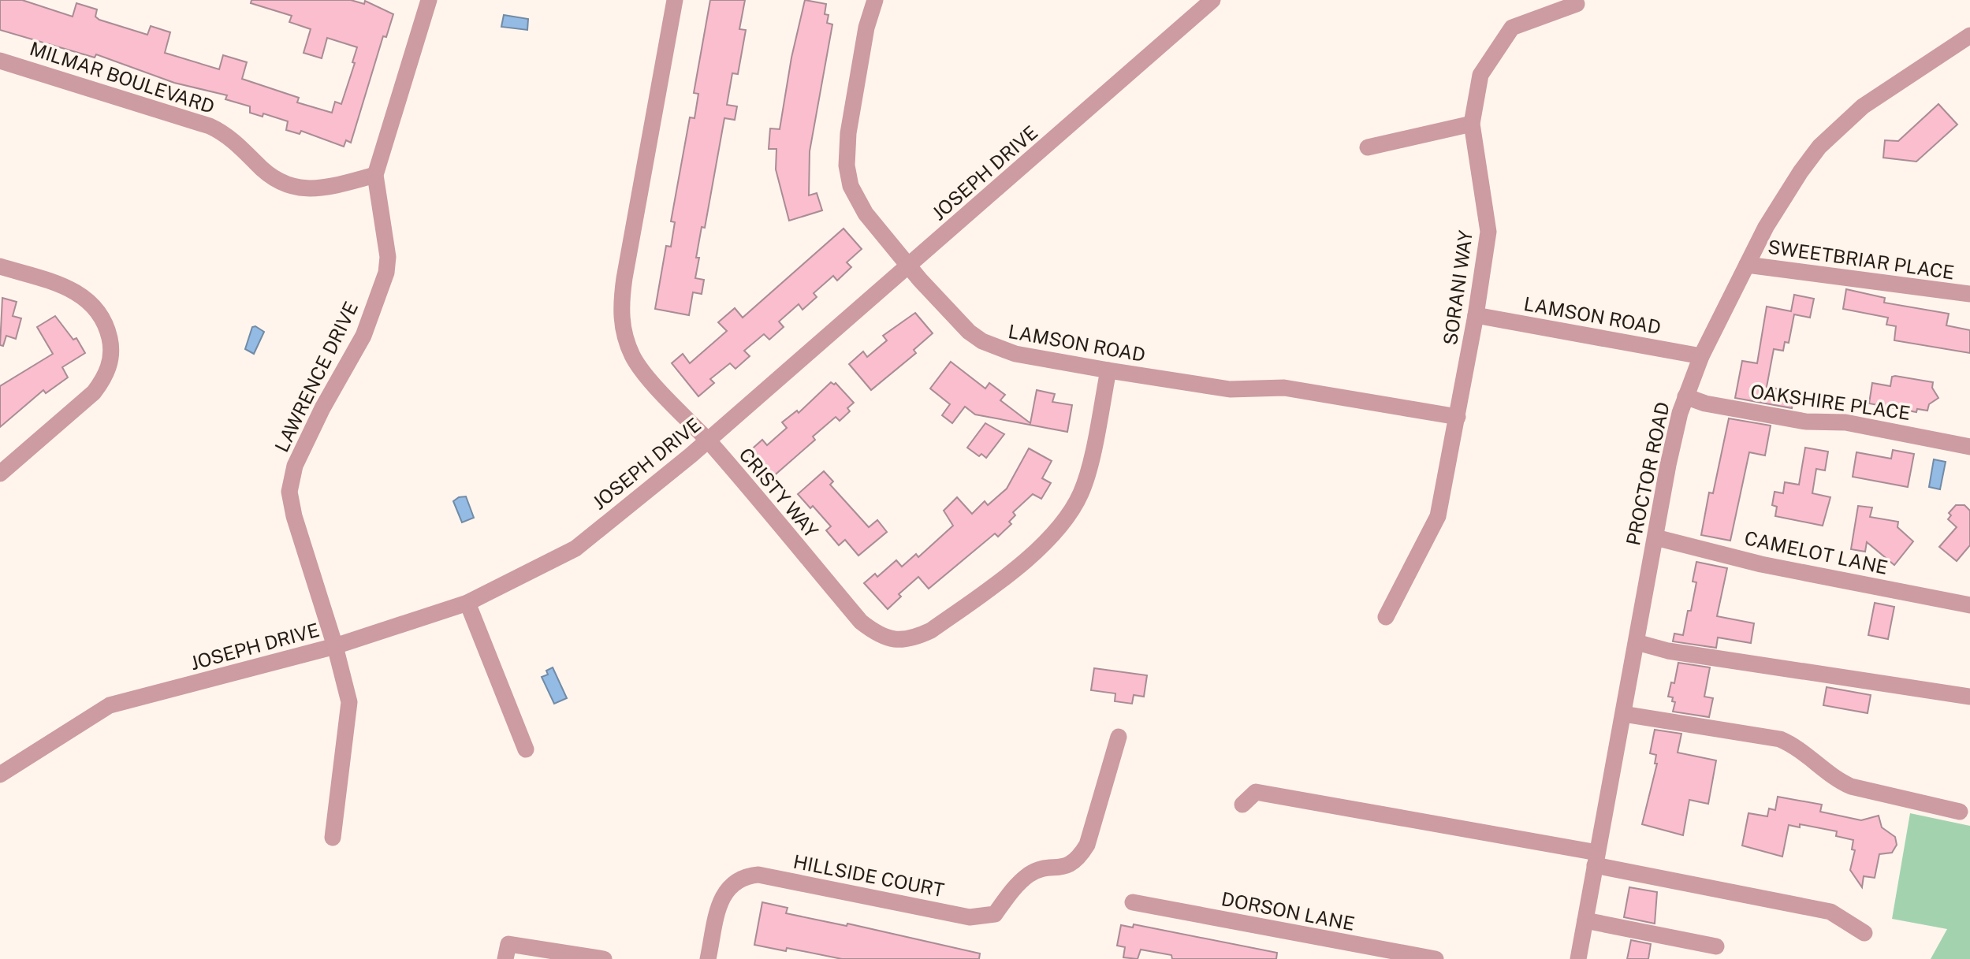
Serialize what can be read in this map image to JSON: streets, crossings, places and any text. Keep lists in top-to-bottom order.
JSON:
{
  "streets": {
    "street": [
      "MILMAR BOULEVARD",
      "JOSEPH DRIVE",
      "SWEETBRIAR PLACE",
      "SORANI WAY",
      "LAMSON ROAD",
      "LAWRENCE DRIVE",
      "OAKSHIRE PLACE",
      "PROCTOR ROAD",
      "CRISTY WAY",
      "CAMELOT LANE",
      "HILLSIDE COURT",
      "DORSON LANE"
    ]
  },
  "crossings": [
    ["MILMAR BOULEVARD", "LAWRENCE DRIVE"],
    ["JOSEPH DRIVE", "LAMSON ROAD"],
    ["JOSEPH DRIVE", "LAWRENCE DRIVE"],
    ["JOSEPH DRIVE", "CRISTY WAY"],
    ["SWEETBRIAR PLACE", "PROCTOR ROAD"],
    ["SORANI WAY", "LAMSON ROAD"],
    ["LAMSON ROAD", "PROCTOR ROAD"],
    ["LAMSON ROAD", "CRISTY WAY"],
    ["OAKSHIRE PLACE", "PROCTOR ROAD"],
    ["PROCTOR ROAD", "CAMELOT LANE"]
  ]
}
